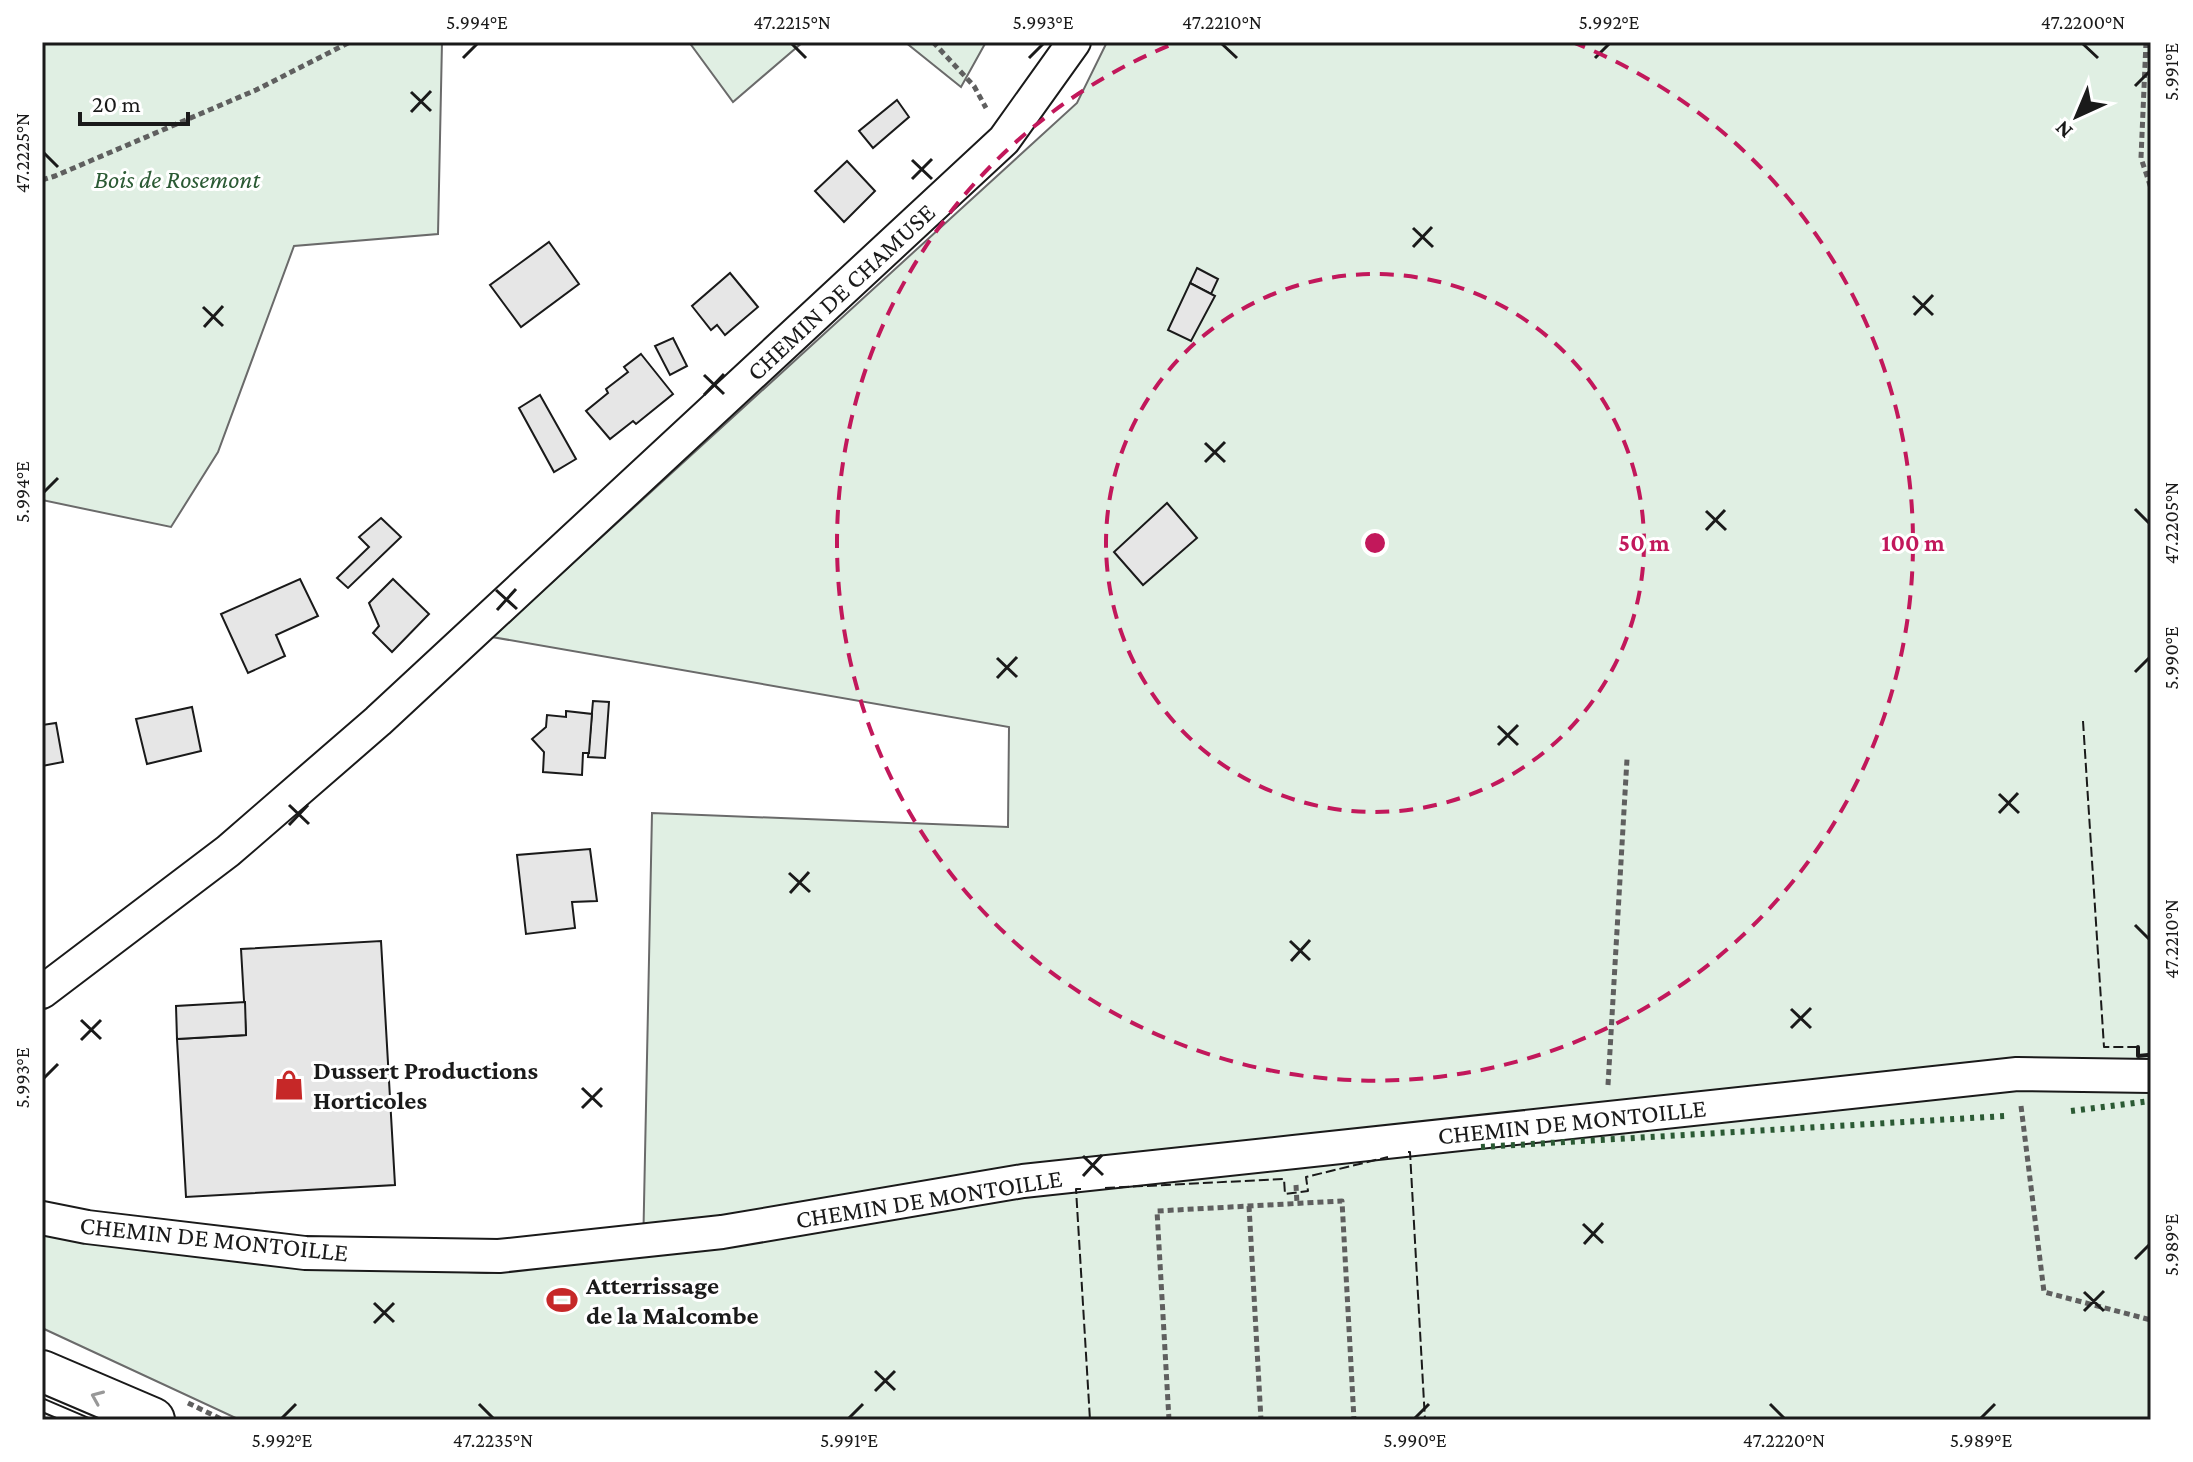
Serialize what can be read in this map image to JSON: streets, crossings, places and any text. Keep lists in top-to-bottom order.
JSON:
{
  "streets": {
    "street": ["CHEMIN DE CHAMUSE", "CHEMIN DE MONTOILLE"]
  },
  "parks": ["Bois de Rosemont"],
  "places": {
    "shop": ["Dussert Productions Horticoles"],
    "sports": ["Atterrissage de la Malcombe"]
  },
  "scale_bar": "20 m",
  "north": "bottom left",
  "coordinates": [
    "5.994°E",
    "47.2215°N",
    "5.993°E",
    "47.2210°N",
    "5.992°E",
    "47.2200°N",
    "5.991°E",
    "47.2225°N",
    "47.2205°N",
    "5.990°E",
    "5.989°E",
    "47.2235°N",
    "47.2220°N"
  ],
  "rings": ["50 m", "100 m"]
}
